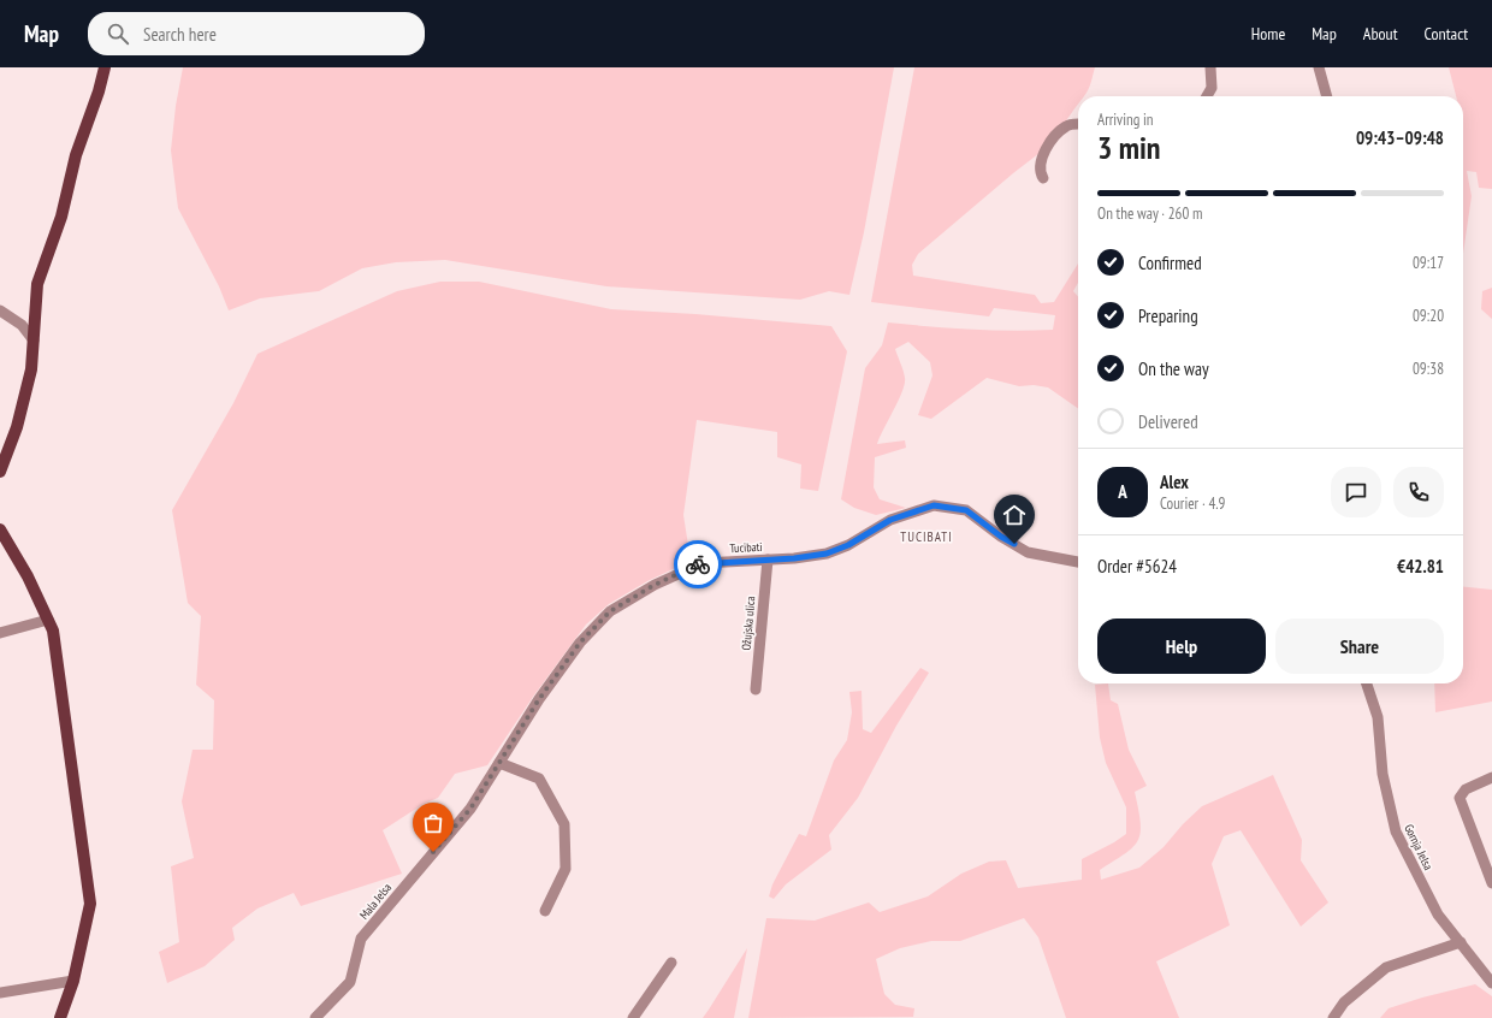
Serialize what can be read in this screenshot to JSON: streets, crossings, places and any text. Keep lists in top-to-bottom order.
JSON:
{
  "streets": {
    "street": [
      "Tucibati",
      "Ožujska ulica",
      "Gornja Jelsa",
      "Mala Jelsa"
    ]
  },
  "crossings": [
    ["Tucibati", "Ožujska ulica"],
    ["Tucibati", "Mala Jelsa"]
  ],
  "districts": ["TUCIBATI"],
  "page": {
    "header": "Map",
    "search": "Search here",
    "nav": [
      "Home",
      "Map",
      "About",
      "Contact"
    ],
    "heading": ["3 min", "Arriving in", "09:43–09:48"],
    "panel": [
      "Alex",
      "Courier · 4.9",
      "Order #5624",
      "€42.81"
    ],
    "bar": "On the way · 260 m",
    "list": [
      ["Confirmed", "09:17"],
      ["Preparing", "09:20"],
      ["On the way", "09:38"],
      "Delivered"
    ],
    "round": "A",
    "buttons": ["Help", "Share"]
  }
}
